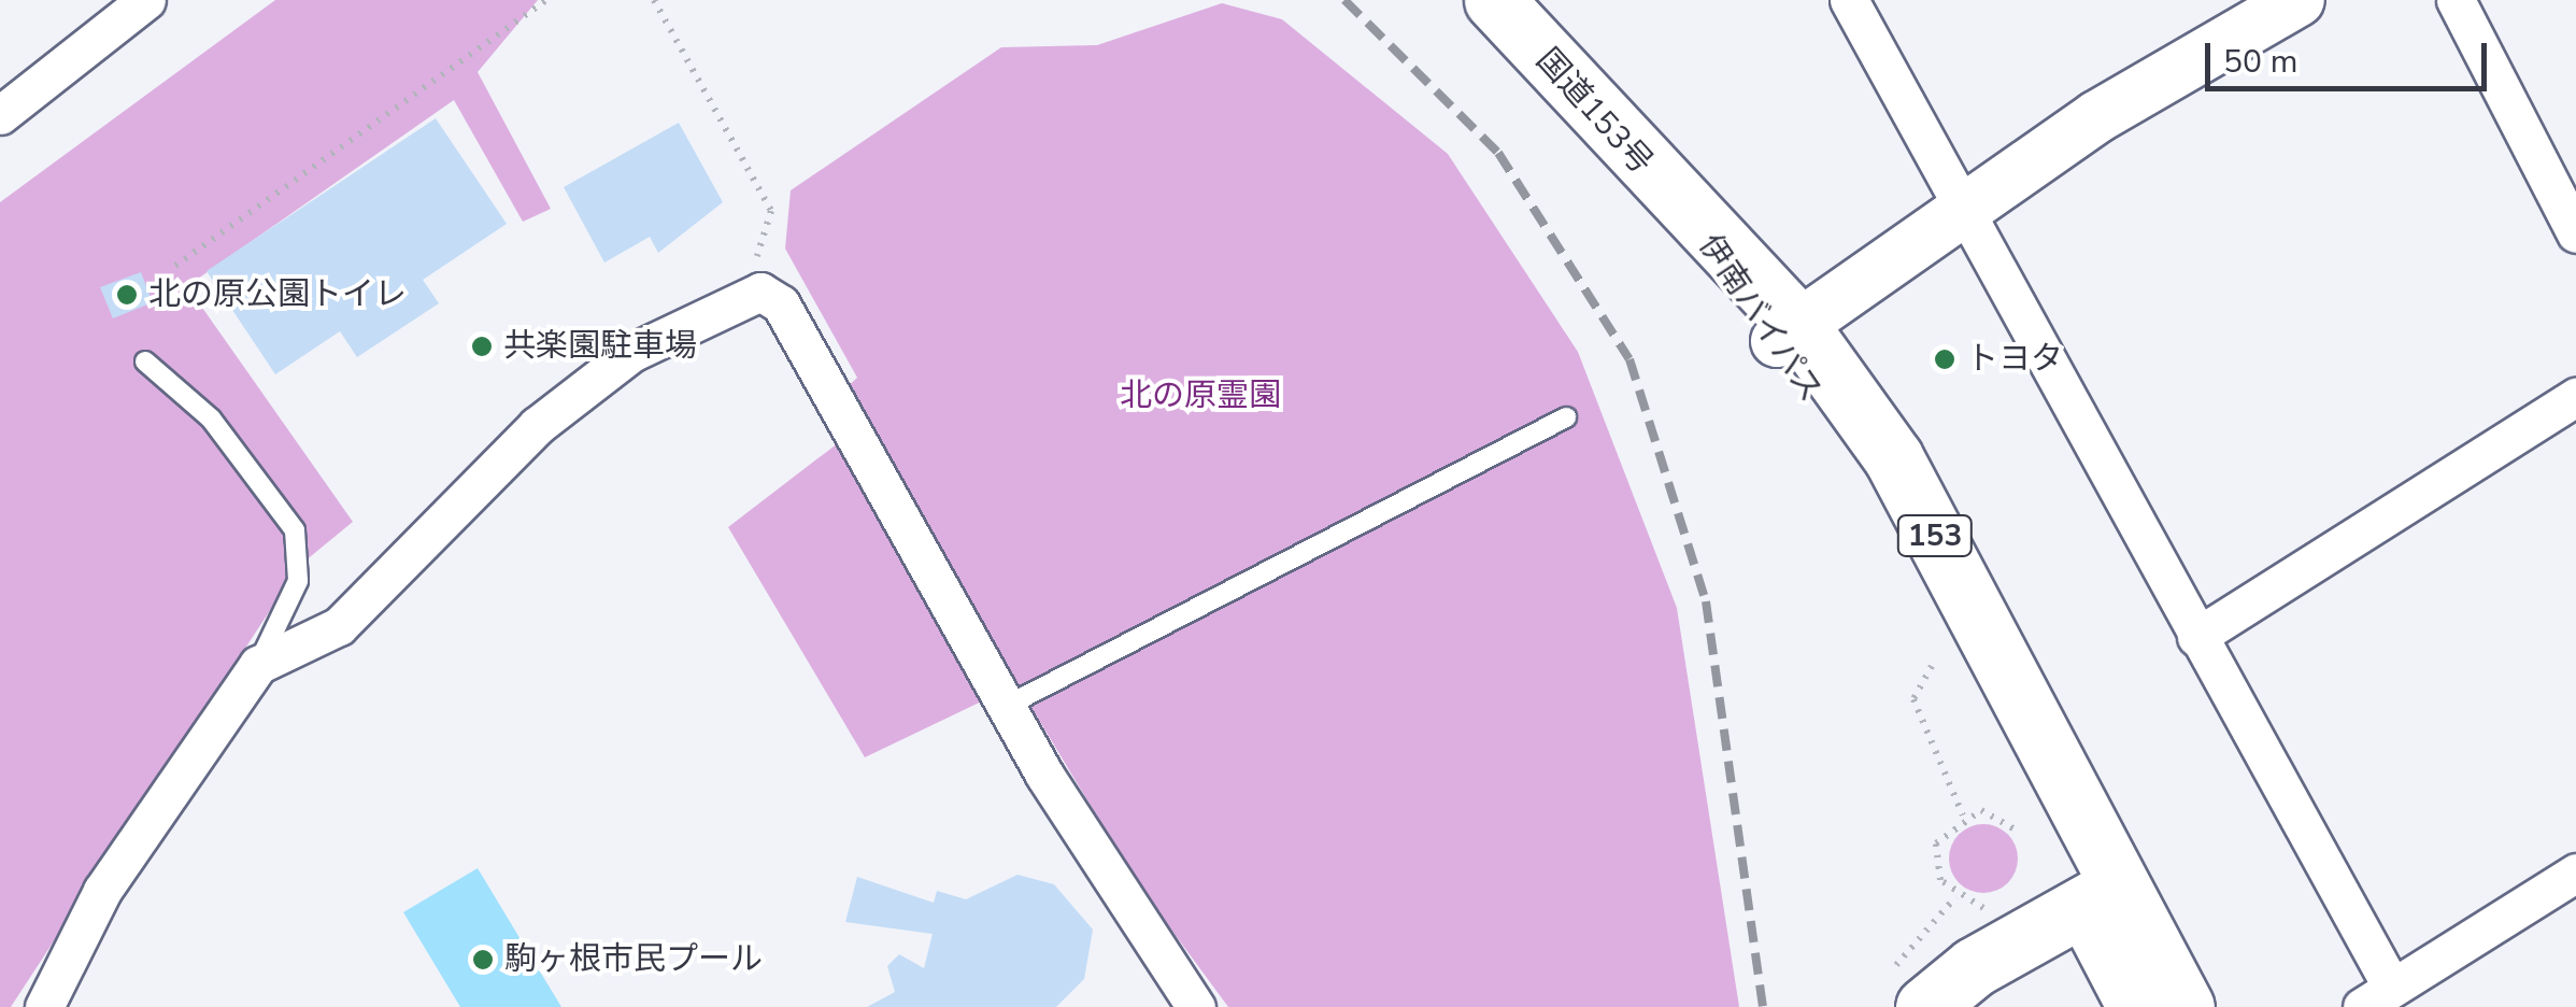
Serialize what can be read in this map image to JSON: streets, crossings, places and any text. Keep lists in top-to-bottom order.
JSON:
{
  "streets": {
    "highway": ["国道153号", "伊南バイパス", "153"]
  },
  "crossings": [
    ["国道153号", "伊南バイパス"]
  ],
  "parks": ["北の原霊園"],
  "places": [
    "北の原公園トイレ",
    "共楽園駐車場",
    "トヨタ",
    "駒ヶ根市民プール"
  ],
  "scale_bar": "50 m"
}
